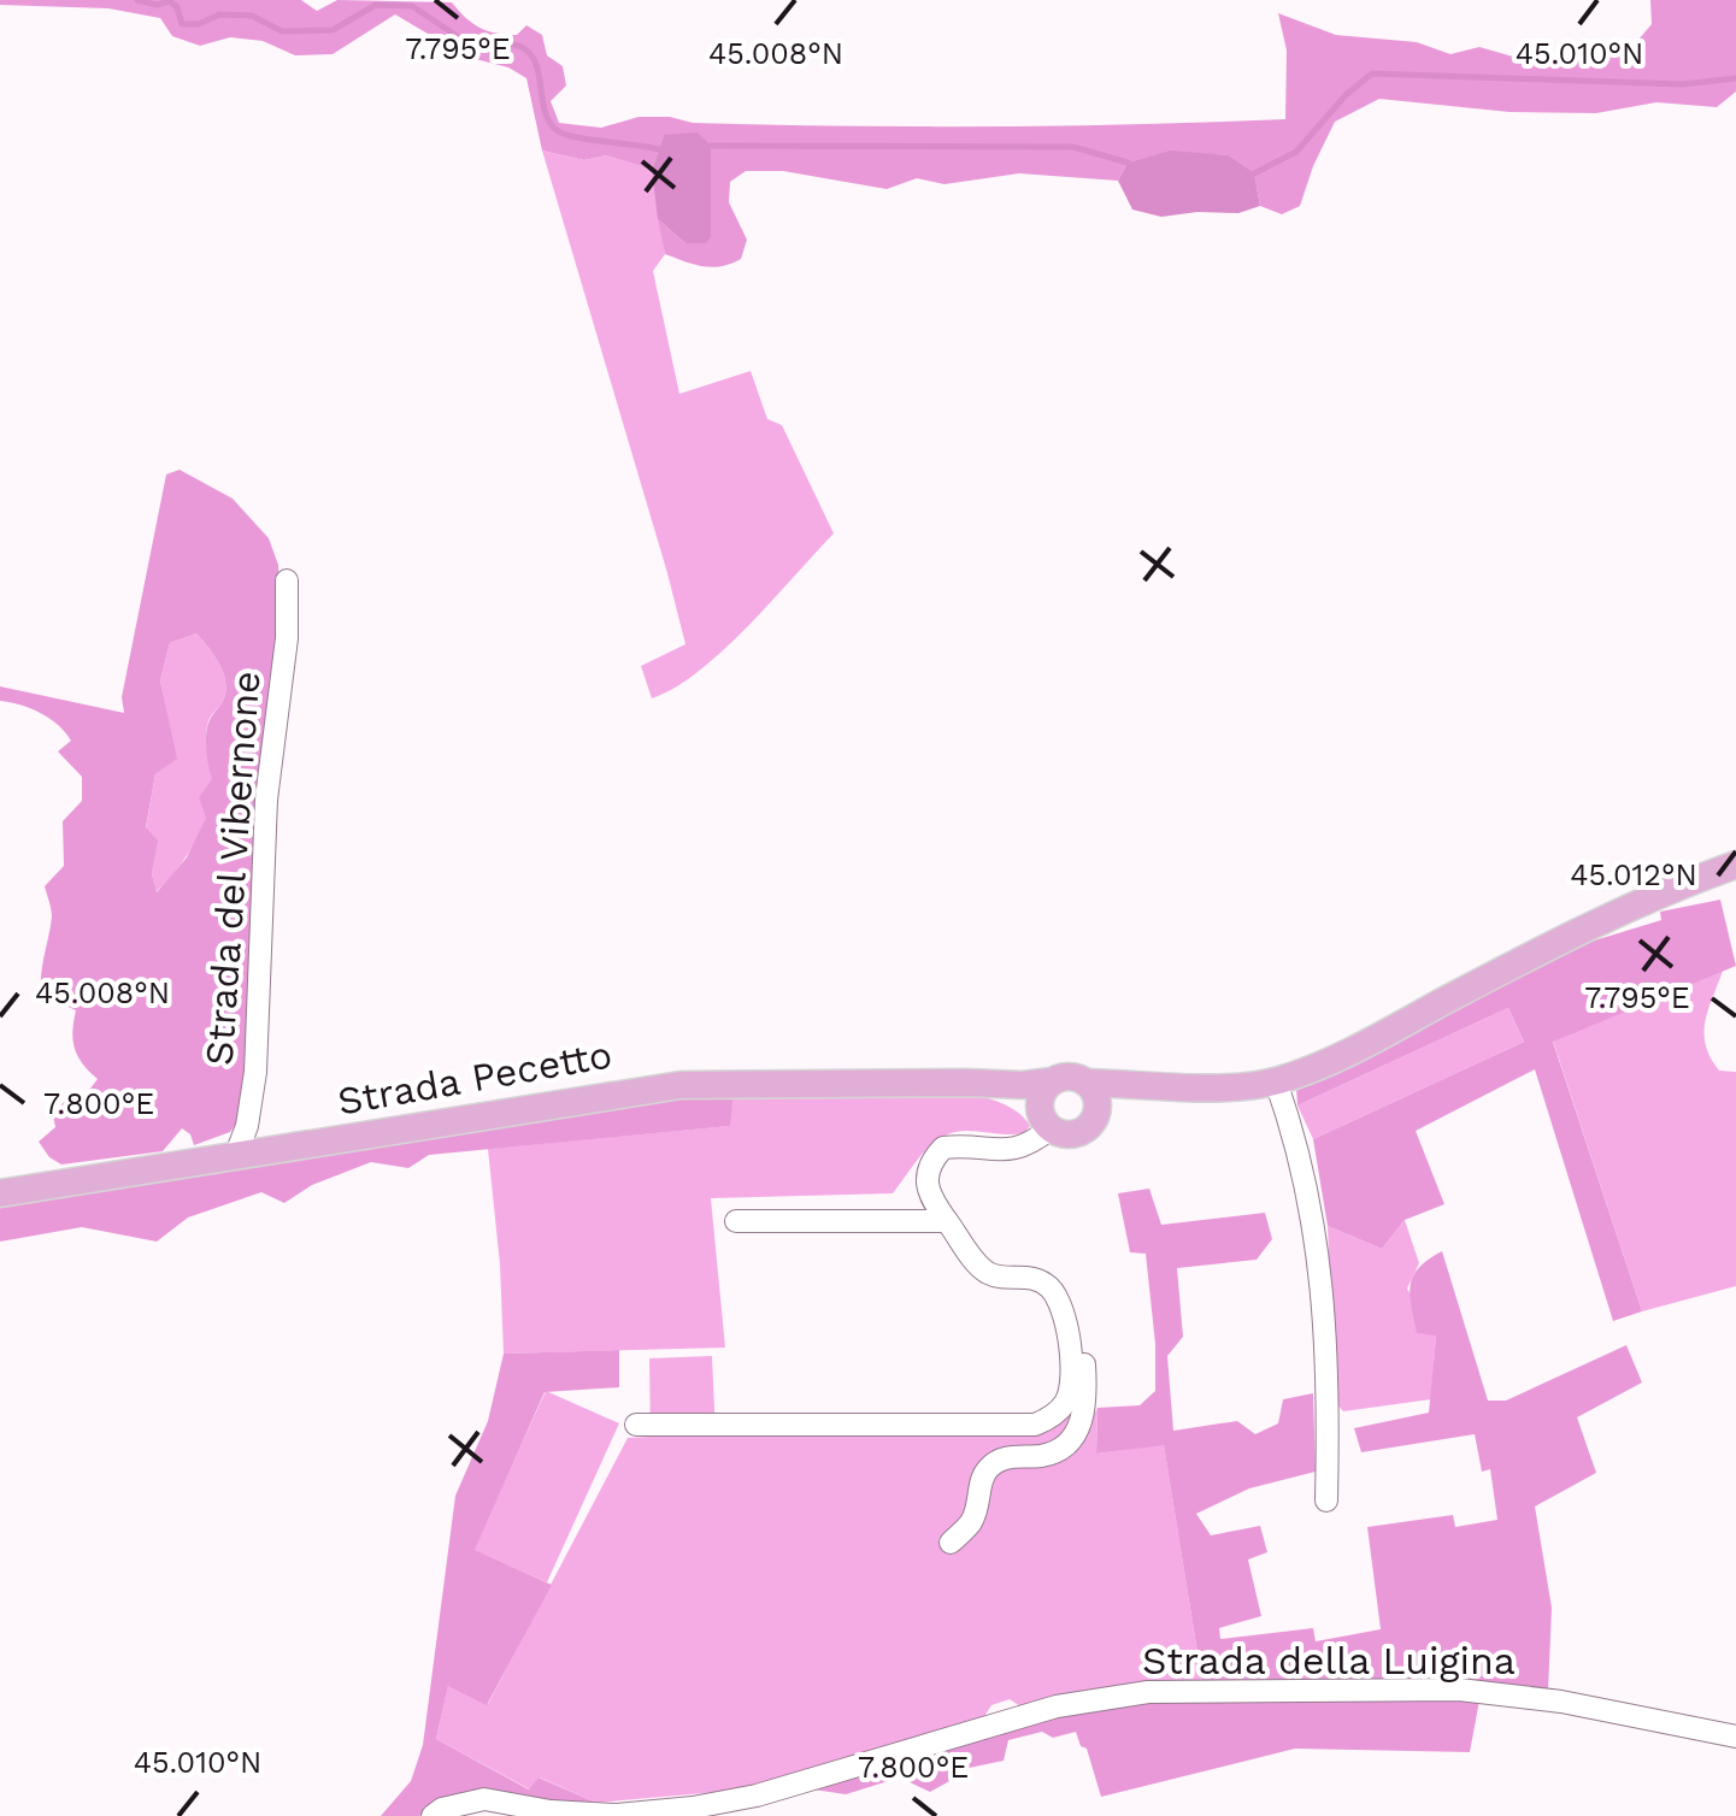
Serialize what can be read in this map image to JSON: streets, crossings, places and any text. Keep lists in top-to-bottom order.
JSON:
{
  "streets": {
    "main road": ["Strada Pecetto"],
    "street": ["Strada del Vibernone", "Strada della Luigina"]
  },
  "crossings": [
    ["Strada del Vibernone", "Strada Pecetto"]
  ],
  "coordinates": [
    "7.795°E",
    "45.010°N",
    "45.008°N",
    "45.012°N",
    "7.800°E"
  ]
}
